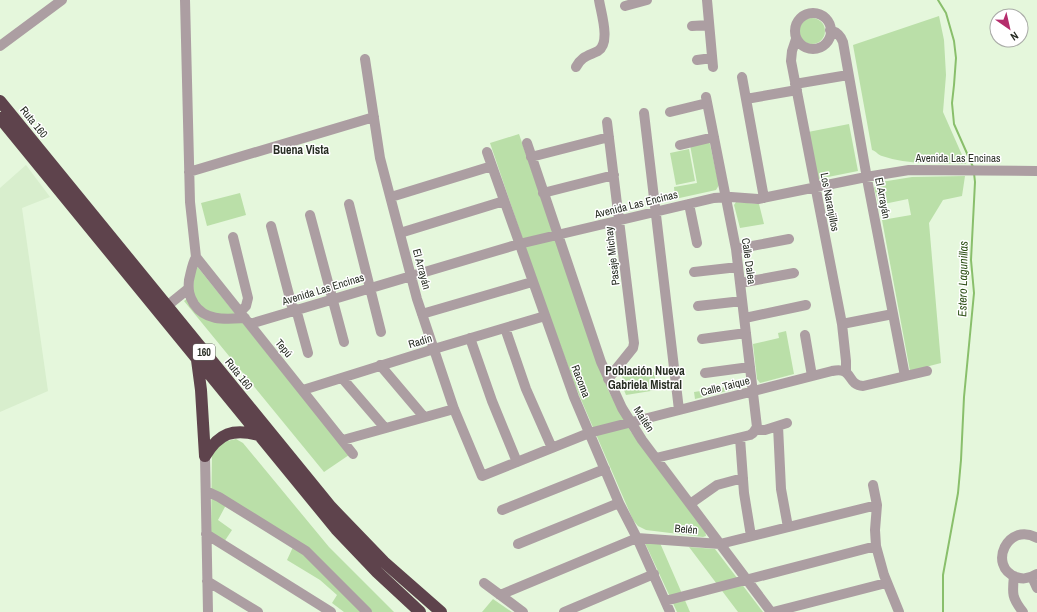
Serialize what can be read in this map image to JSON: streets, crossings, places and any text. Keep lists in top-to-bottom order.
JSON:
{
  "streets": {
    "highway": ["Ruta 160", "160"],
    "street": [
      "Avenida Las Encinas",
      "El Arrayán",
      "Los Naranjillos",
      "Pasaje Michay",
      "Calle Dalea",
      "Radín",
      "Tepú",
      "Racoma",
      "Calle Taique",
      "Maitén",
      "Belén"
    ]
  },
  "crossings": [
    ["Avenida Las Encinas", "El Arrayán"],
    ["Avenida Las Encinas", "Los Naranjillos"],
    ["Avenida Las Encinas", "Pasaje Michay"],
    ["Avenida Las Encinas", "Calle Dalea"],
    ["Avenida Las Encinas", "Tepú"],
    ["Avenida Las Encinas", "Racoma"],
    ["Avenida Las Encinas", "Maitén"],
    ["El Arrayán", "Los Naranjillos"],
    ["El Arrayán", "Radín"],
    ["El Arrayán", "Calle Taique"],
    ["Los Naranjillos", "Calle Taique"],
    ["Pasaje Michay", "Maitén"],
    ["Calle Dalea", "Calle Taique"],
    ["Radín", "Tepú"],
    ["Radín", "Racoma"],
    ["Racoma", "Calle Taique"],
    ["Racoma", "Belén"],
    ["Calle Taique", "Maitén"],
    ["Maitén", "Belén"]
  ],
  "districts": ["Buena Vista", "Población Nueva Gabriela Mistral"],
  "water": ["Estero Lagunillas"],
  "north": "bottom right"
}
